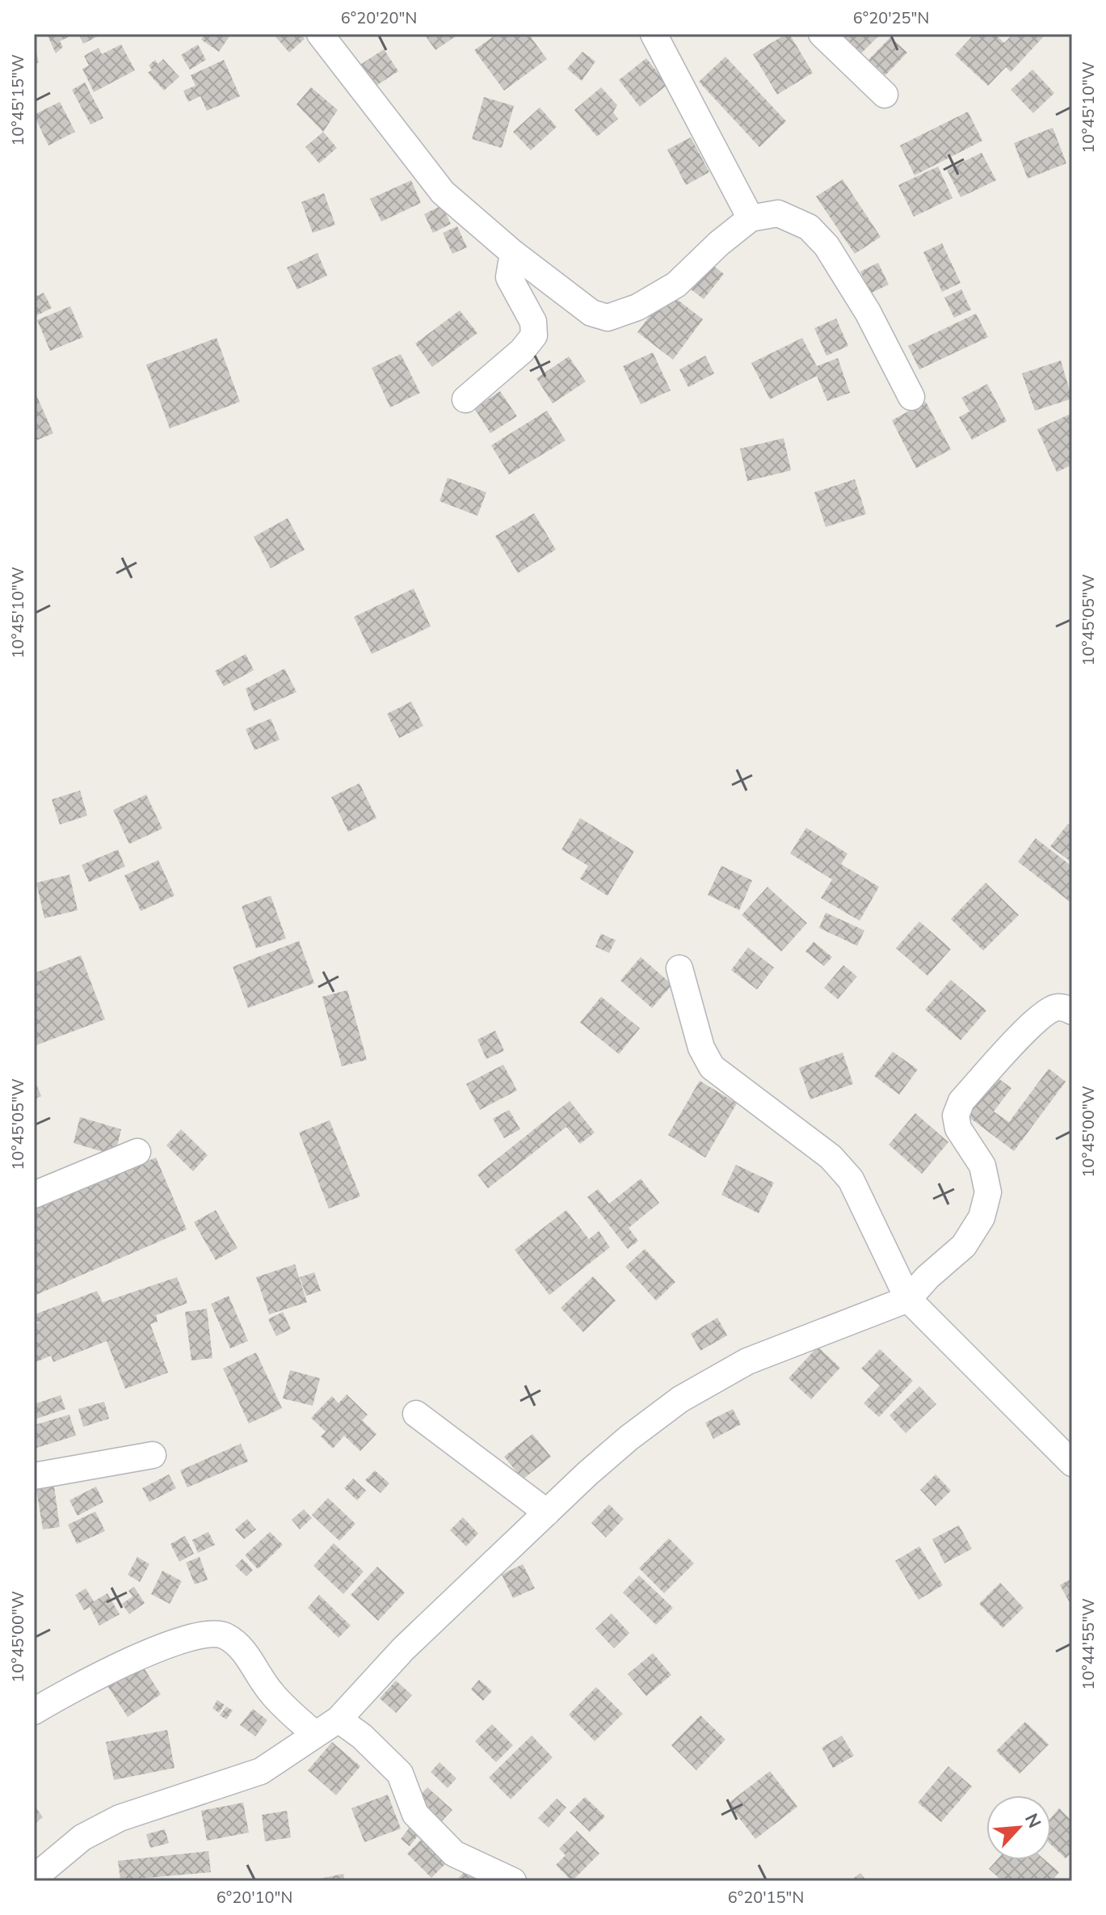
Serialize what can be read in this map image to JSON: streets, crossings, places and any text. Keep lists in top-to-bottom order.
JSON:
{
  "north": "top right",
  "coordinates": [
    "6°20'20\"N",
    "6°20'25\"N",
    "10°45'15\"W",
    "10°45'10\"W",
    "10°45'05\"W",
    "10°45'00\"W",
    "10°44'55\"W",
    "6°20'10\"N",
    "6°20'15\"N"
  ]
}
